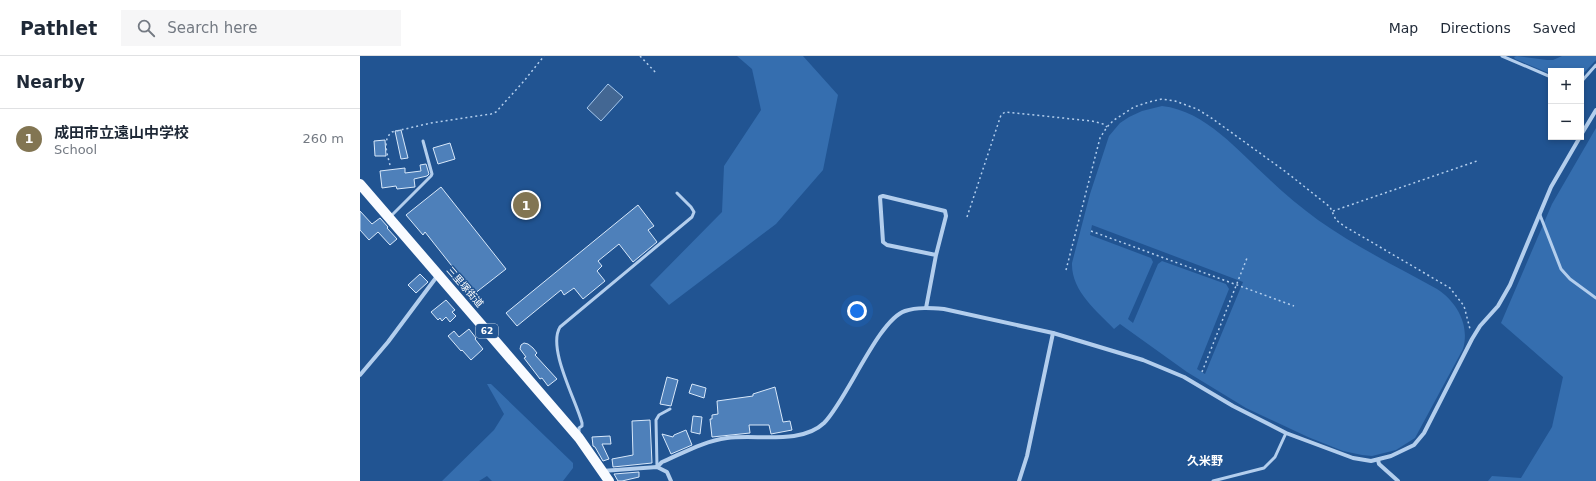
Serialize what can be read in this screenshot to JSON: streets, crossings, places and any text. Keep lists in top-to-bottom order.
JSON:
{
  "streets": {
    "main road": ["三里塚街道", "62"]
  },
  "districts": ["久米野"],
  "page": {
    "header": "Pathlet",
    "search": "Search here",
    "nav": ["Map", "Directions", "Saved"],
    "heading": "Nearby",
    "map_buttons": ["+", "−"],
    "list": [
      {
        "mark": "1",
        "name": "成田市立遠山中学校",
        "note": "School",
        "value": "260 m"
      }
    ],
    "pins": "1"
  }
}
